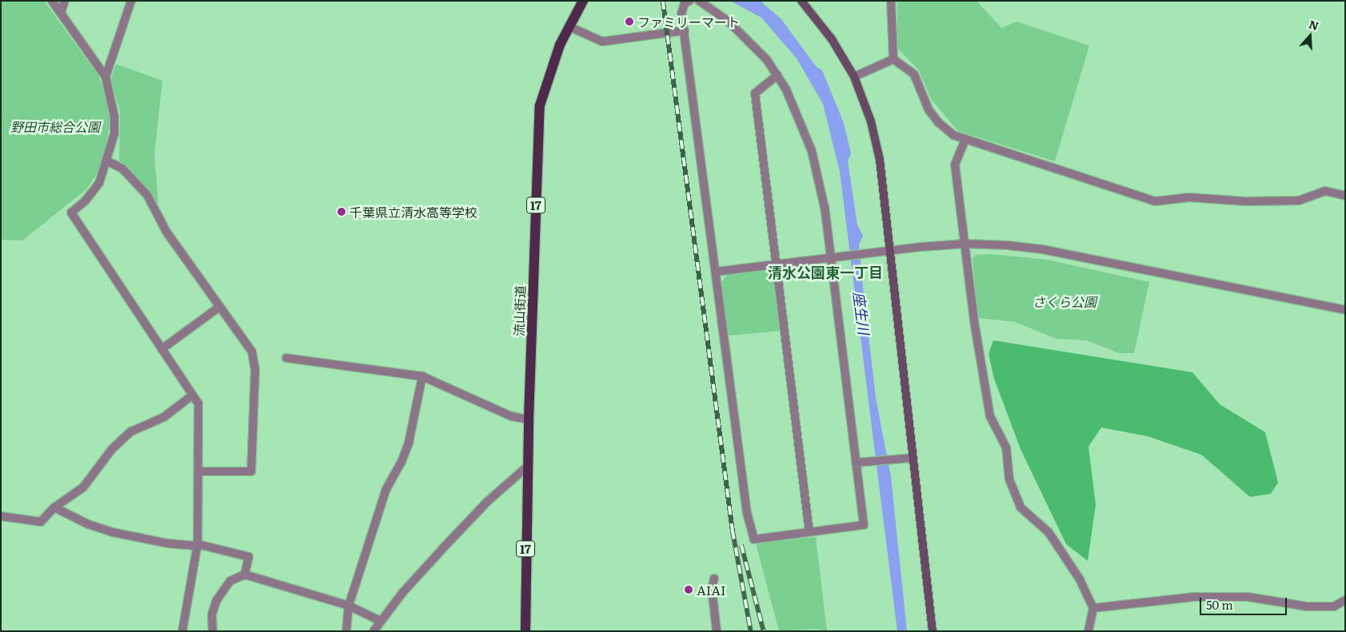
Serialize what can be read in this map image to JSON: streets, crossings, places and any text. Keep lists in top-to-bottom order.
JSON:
{
  "streets": {
    "main road": ["17", "流山街道"]
  },
  "districts": ["清水公園東一丁目"],
  "water": ["座生川"],
  "parks": ["野田市総合公園", "さくら公園"],
  "places": ["ファミリーマート", "千葉県立清水高等学校", "AIAI"],
  "scale_bar": "50 m",
  "north": "top"
}
